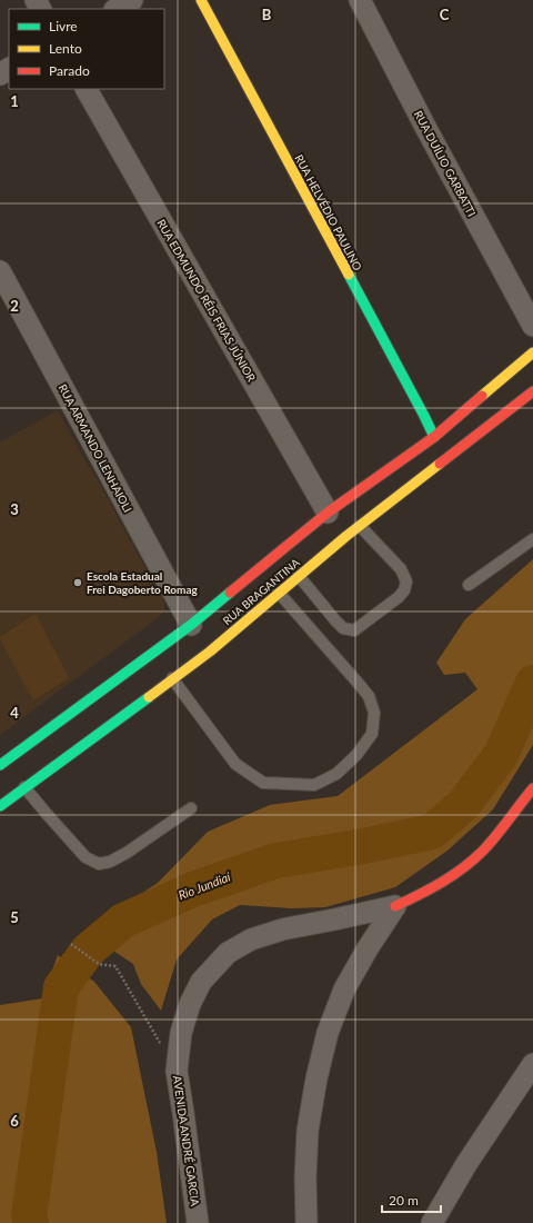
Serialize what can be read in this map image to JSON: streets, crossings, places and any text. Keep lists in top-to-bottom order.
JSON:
{
  "streets": {
    "main road": ["RUA HELVÉDIO PAULINO", "RUA BRAGANTINA", "AVENIDA ANDRÉ GARCIA"],
    "street": ["RUA DUÍLIO GARBATTI", "RUA EDMUNDO RÉIS FRIAS JÚNIOR", "RUA ARMANDO LENHAIOLI"]
  },
  "crossings": [
    ["RUA HELVÉDIO PAULINO", "RUA BRAGANTINA"],
    ["RUA EDMUNDO RÉIS FRIAS JÚNIOR", "RUA BRAGANTINA"],
    ["RUA ARMANDO LENHAIOLI", "RUA BRAGANTINA"]
  ],
  "water": ["Rio Jundiaí"],
  "places": ["Escola Estadual Frei Dagoberto Romag"],
  "legend": ["Livre", "Lento", "Parado"],
  "scale_bar": "20 m",
  "grid": {
    "columns": ["B", "C"],
    "rows": [
      "1",
      "2",
      "3",
      "4",
      "5",
      "6"
    ]
  }
}
